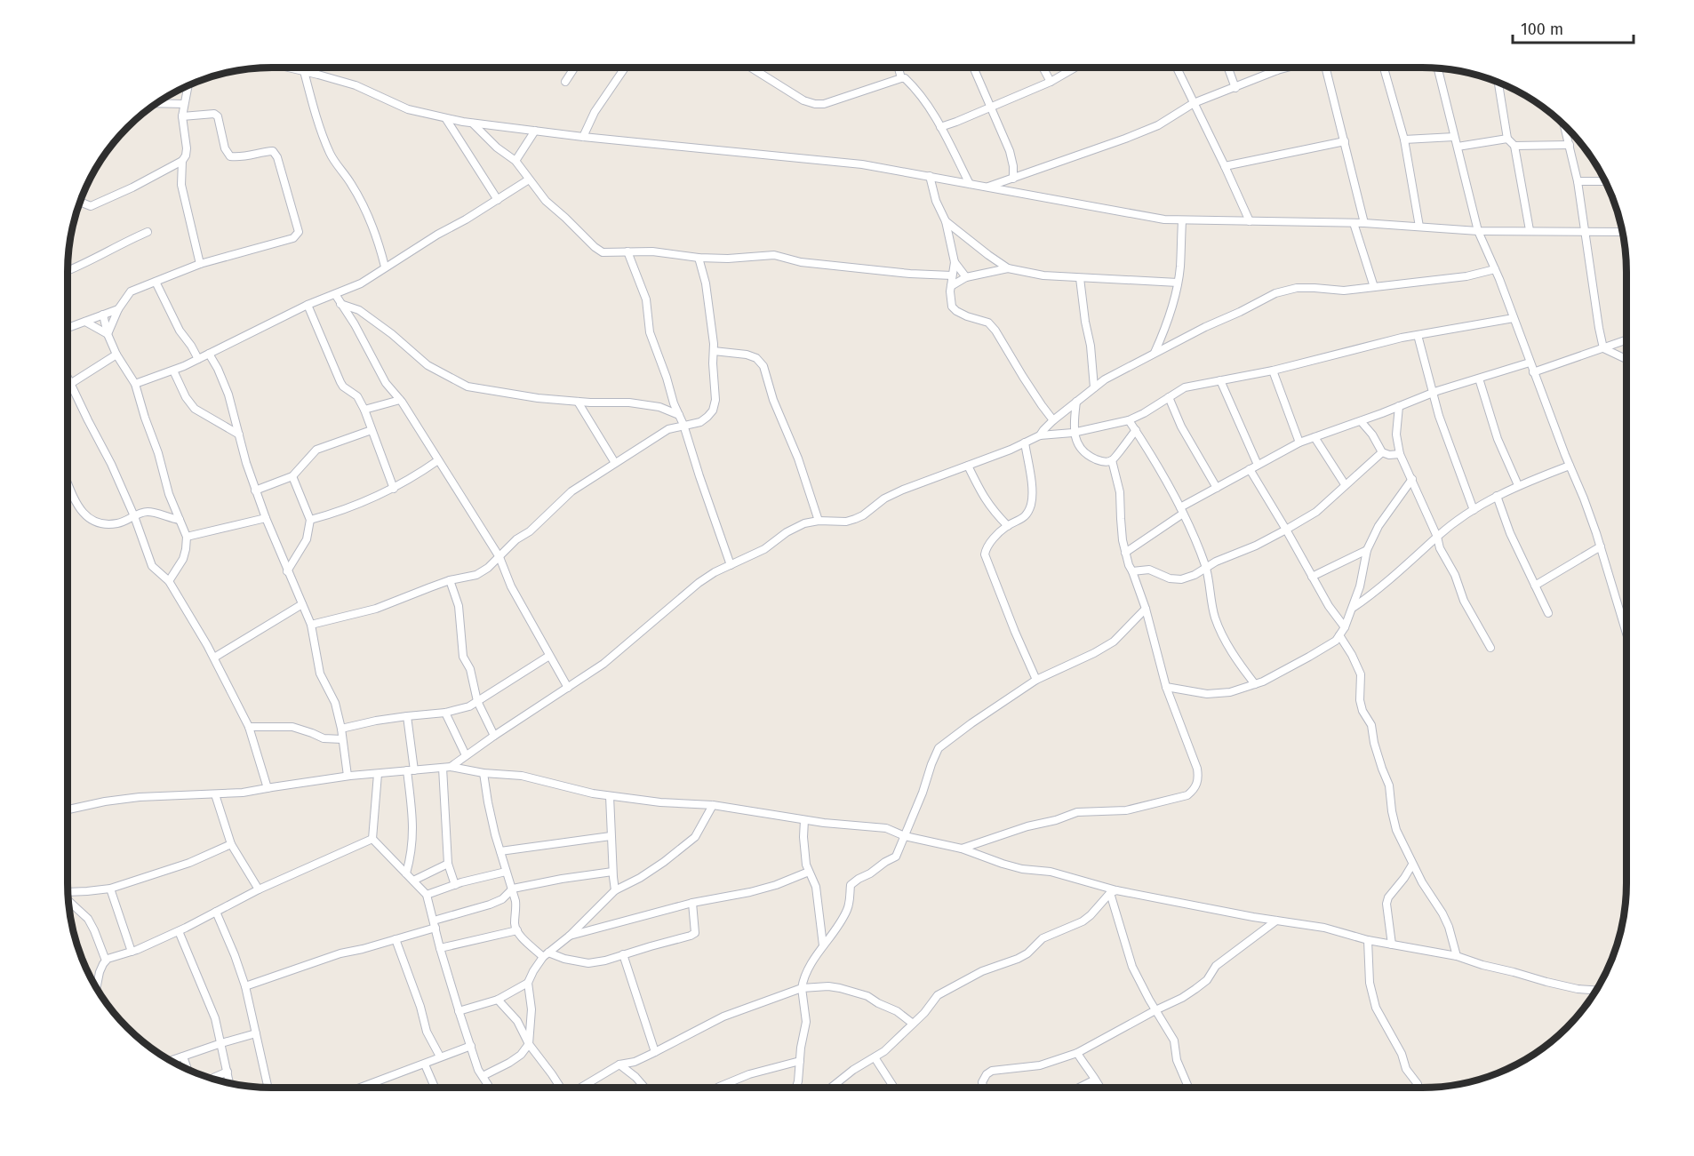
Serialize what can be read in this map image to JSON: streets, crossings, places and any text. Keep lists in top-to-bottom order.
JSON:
{
  "scale_bar": "100 m"
}
